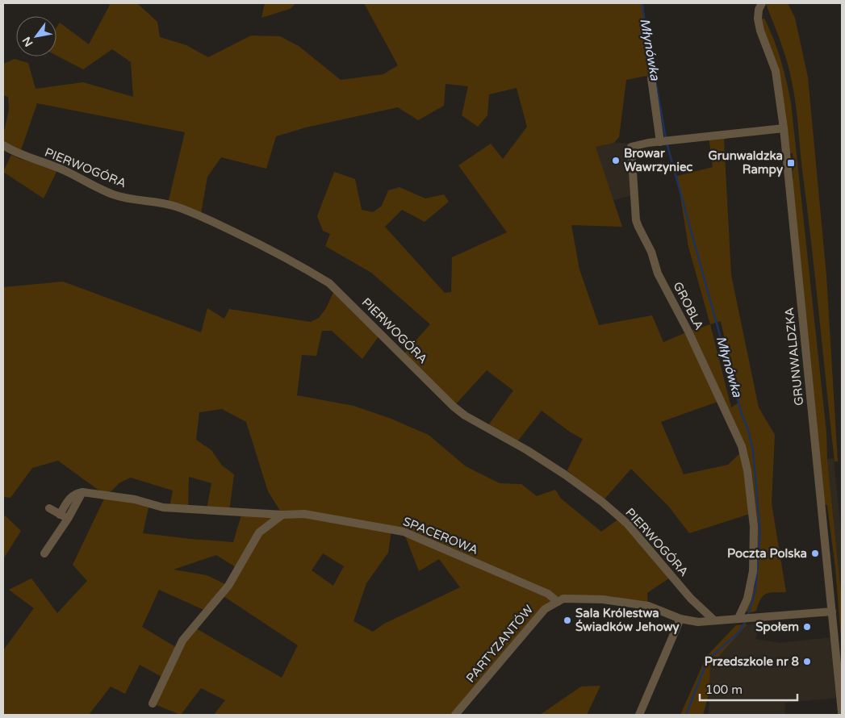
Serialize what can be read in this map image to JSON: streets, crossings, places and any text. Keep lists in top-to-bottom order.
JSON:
{
  "streets": {
    "street": [
      "PIERWOGÓRA",
      "GROBLA",
      "GRUNWALDZKA",
      "SPACEROWA",
      "PARTYZANTÓW"
    ]
  },
  "crossings": [
    ["PIERWOGÓRA", "PARTYZANTÓW"],
    ["GROBLA", "GRUNWALDZKA"],
    ["GROBLA", "PARTYZANTÓW"],
    ["GRUNWALDZKA", "PARTYZANTÓW"],
    ["SPACEROWA", "PARTYZANTÓW"]
  ],
  "water": ["Młynówka"],
  "places": {
    "other": [
      "Browar Wawrzyniec",
      "Poczta Polska",
      "Sala Królestwa Świadków Jehowy",
      "Społem",
      "Przedszkole nr 8"
    ],
    "transit": ["Grunwaldzka Rampy"]
  },
  "scale_bar": "100 m",
  "north": "bottom left"
}
